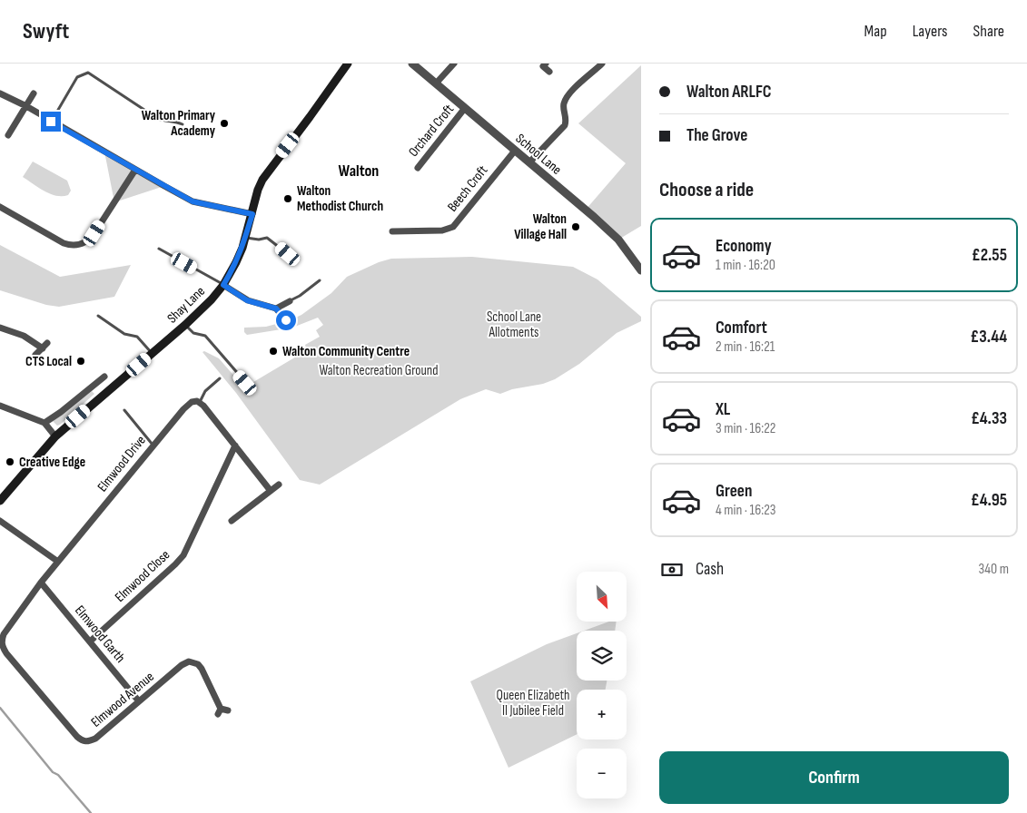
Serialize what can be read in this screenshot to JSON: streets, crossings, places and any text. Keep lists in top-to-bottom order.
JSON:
{
  "streets": {
    "main road": ["Shay Lane"],
    "street": [
      "Orchard Croft",
      "School Lane",
      "Beech Croft",
      "Elmwood Drive",
      "Elmwood Close",
      "Elmwood Garth",
      "Elmwood Avenue"
    ]
  },
  "crossings": [
    ["Orchard Croft", "School Lane"],
    ["School Lane", "Beech Croft"],
    ["Elmwood Drive", "Elmwood Garth"],
    ["Elmwood Drive", "Elmwood Avenue"],
    ["Elmwood Close", "Elmwood Garth"],
    ["Elmwood Garth", "Elmwood Avenue"]
  ],
  "districts": ["Walton"],
  "parks": ["School Lane Allotments", "Walton Recreation Ground", "Queen Elizabeth II Jubilee Field"],
  "places": [
    "Walton Primary Academy",
    "Walton Methodist Church",
    "Walton Village Hall",
    "Walton Community Centre",
    "CTS Local",
    "Creative Edge"
  ],
  "north": "bottom right",
  "page": {
    "header": "Swyft",
    "nav": ["Map", "Layers", "Share"],
    "banner": ["Walton ARLFC", "The Grove"],
    "heading": "Choose a ride",
    "list": [
      {
        "name": "Economy",
        "note": "1 min · 16:20",
        "value": "£2.55"
      },
      {
        "name": "Comfort",
        "note": "2 min · 16:21",
        "value": "£3.44"
      },
      {
        "name": "XL",
        "note": "3 min · 16:22",
        "value": "£4.33"
      },
      {
        "name": "Green",
        "note": "4 min · 16:23",
        "value": "£4.95"
      }
    ],
    "pay": ["Cash", "340 m"],
    "map_buttons": ["+", "−"],
    "buttons": "Confirm"
  }
}
